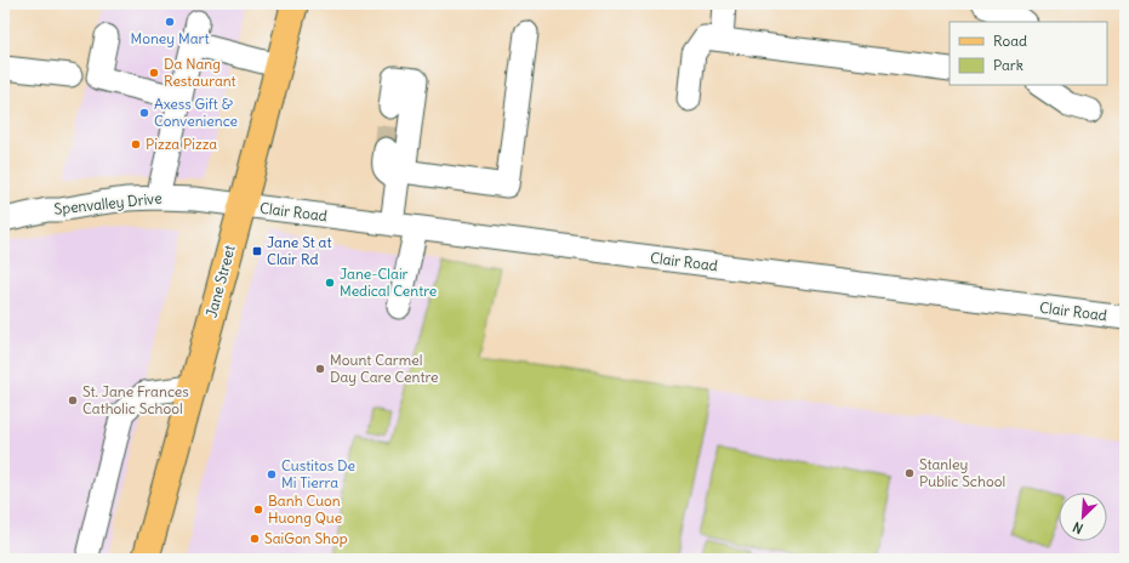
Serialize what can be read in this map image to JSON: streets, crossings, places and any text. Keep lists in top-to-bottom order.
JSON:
{
  "streets": {
    "main road": ["Jane Street"],
    "street": ["Spenvalley Drive", "Clair Road"]
  },
  "crossings": [
    ["Spenvalley Drive", "Clair Road"],
    ["Spenvalley Drive", "Jane Street"],
    ["Clair Road", "Jane Street"]
  ],
  "places": {
    "other": [
      "Money Mart",
      "Da Nang Restaurant",
      "Axess Gift & Convenience",
      "Pizza Pizza",
      "Jane-Clair Medical Centre",
      "Mount Carmel Day Care Centre",
      "St. Jane Frances Catholic School",
      "Stanley Public School",
      "Custitos De Mi Tierra",
      "Banh Cuon Huong Que",
      "SaiGon Shop"
    ],
    "transit": ["Jane St at Clair Rd"]
  },
  "legend": ["Road", "Park"],
  "north": "bottom left"
}
